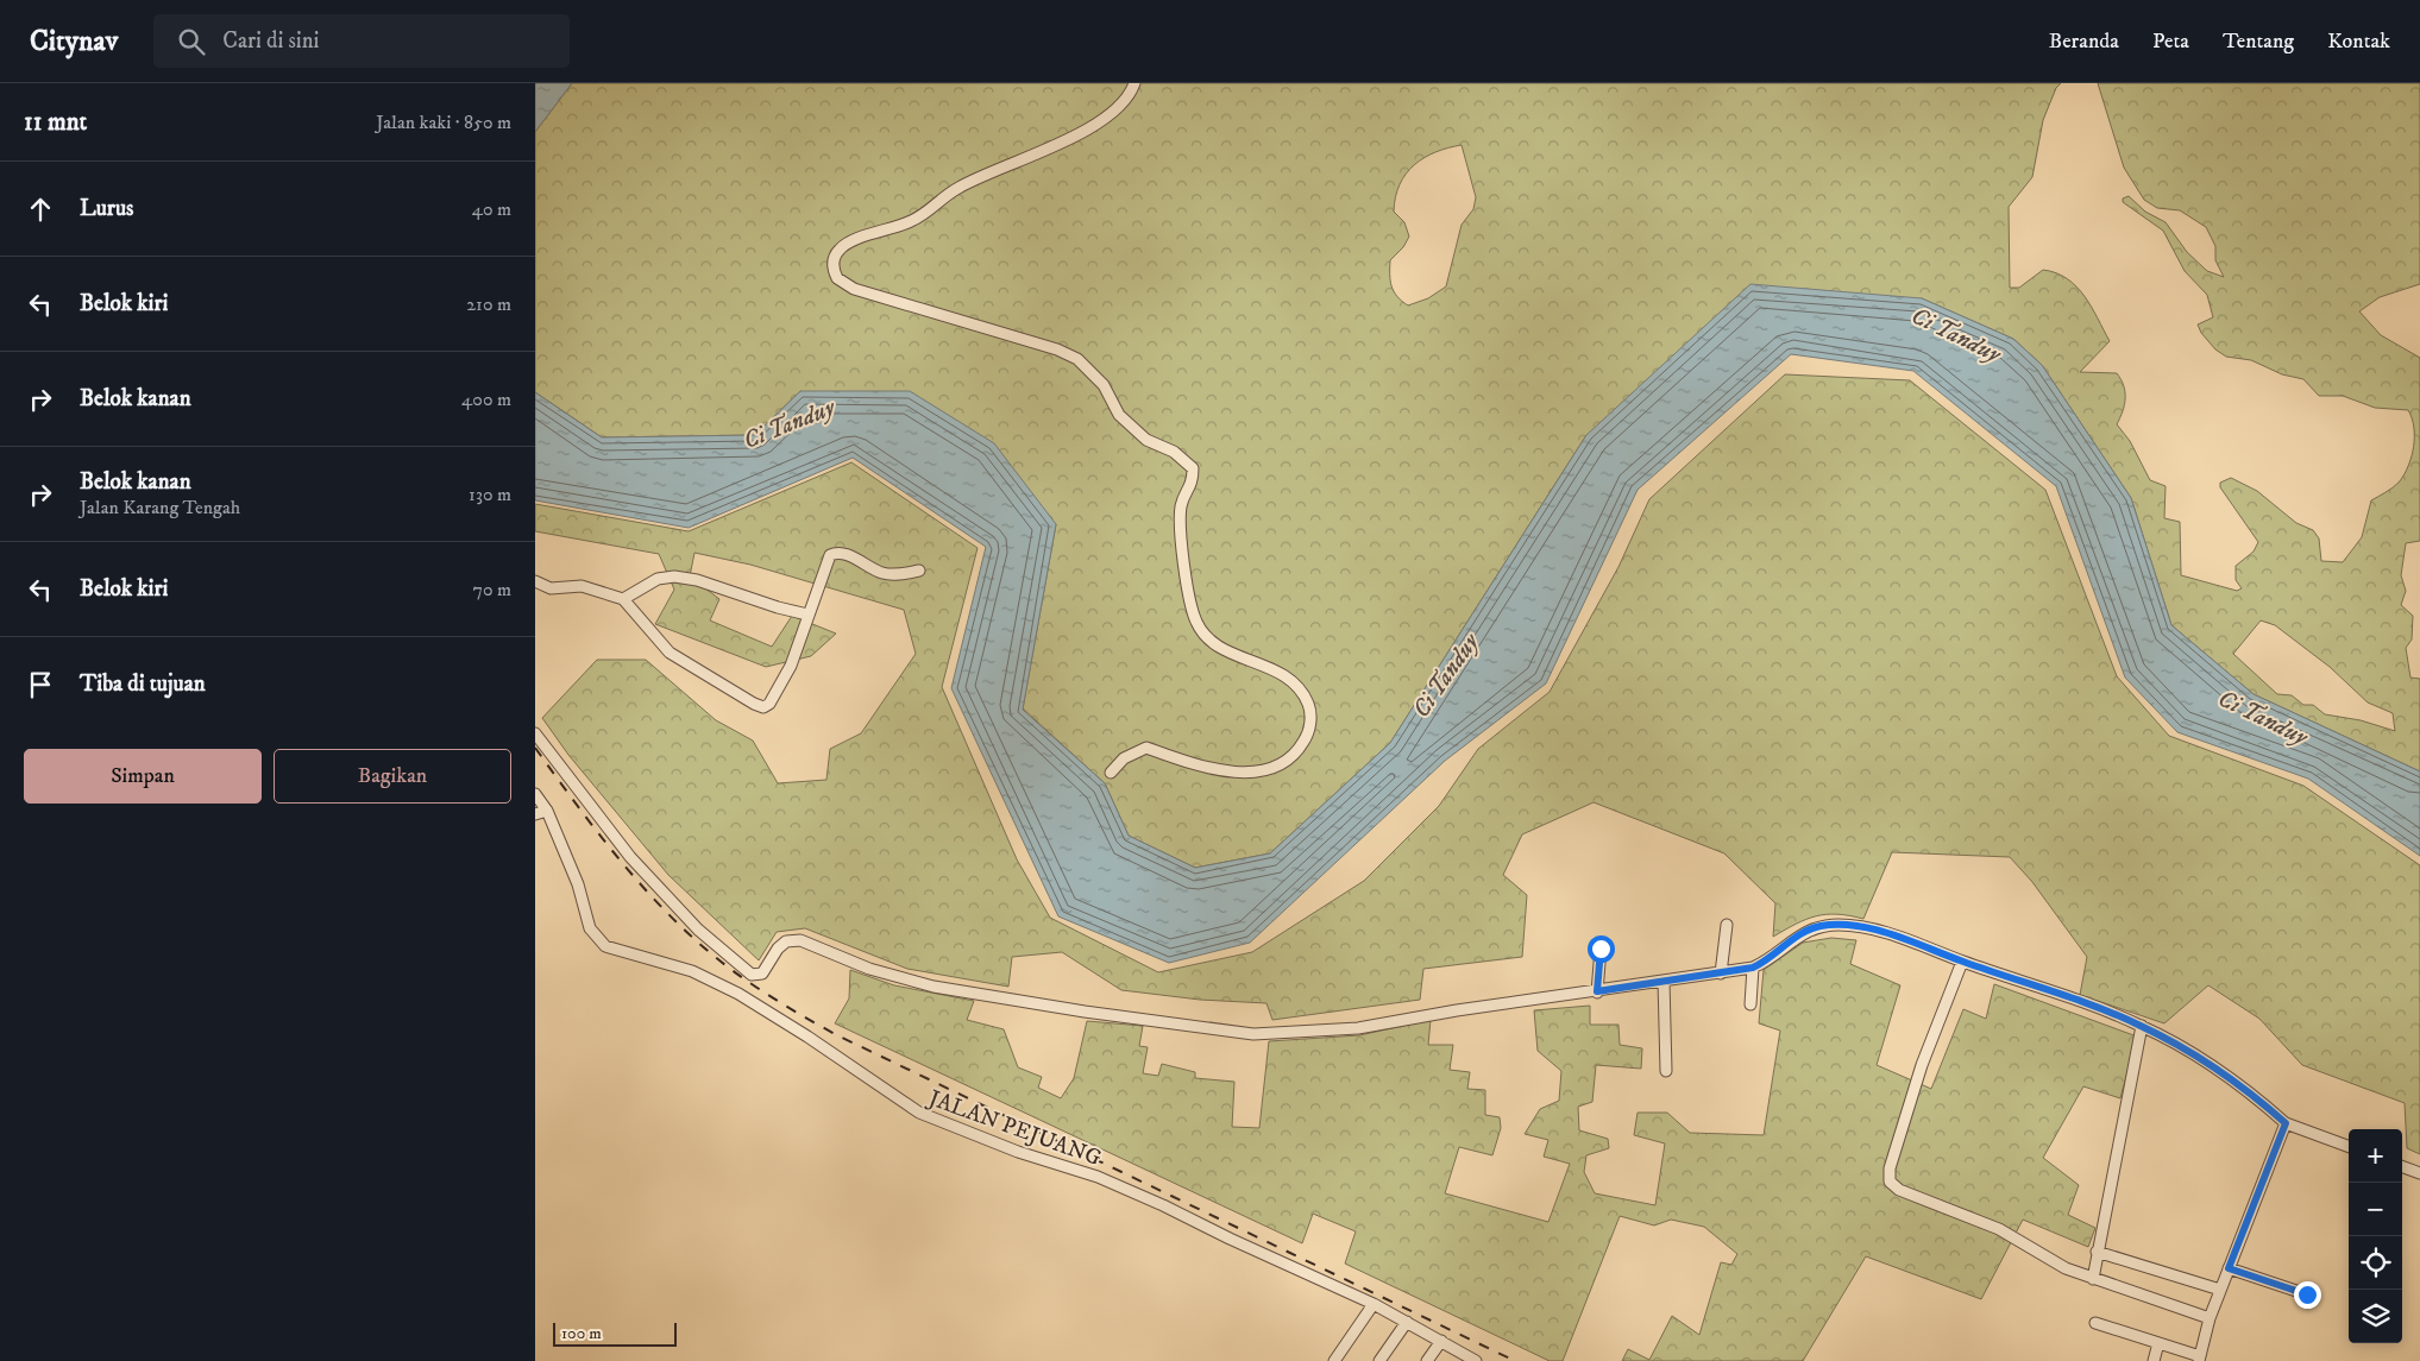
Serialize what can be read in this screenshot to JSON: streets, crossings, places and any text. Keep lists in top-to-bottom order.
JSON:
{
  "streets": {
    "street": ["JALAN PEJUANG"]
  },
  "water": ["Ci Tanduy"],
  "scale_bar": "100 m",
  "page": {
    "header": "Citynav",
    "search": "Cari di sini",
    "nav": [
      "Beranda",
      "Peta",
      "Tentang",
      "Kontak"
    ],
    "heading": ["11 mnt", "Jalan kaki · 850 m"],
    "list": [
      ["Lurus", "40 m"],
      ["Belok kiri", "210 m"],
      ["Belok kanan", "400 m"],
      ["Belok kanan", "Jalan Karang Tengah", "130 m"],
      ["Belok kiri", "70 m"],
      "Tiba di tujuan"
    ],
    "buttons": ["Simpan", "Bagikan"],
    "map_buttons": ["+", "−"],
    "scale": "100 m"
  }
}
